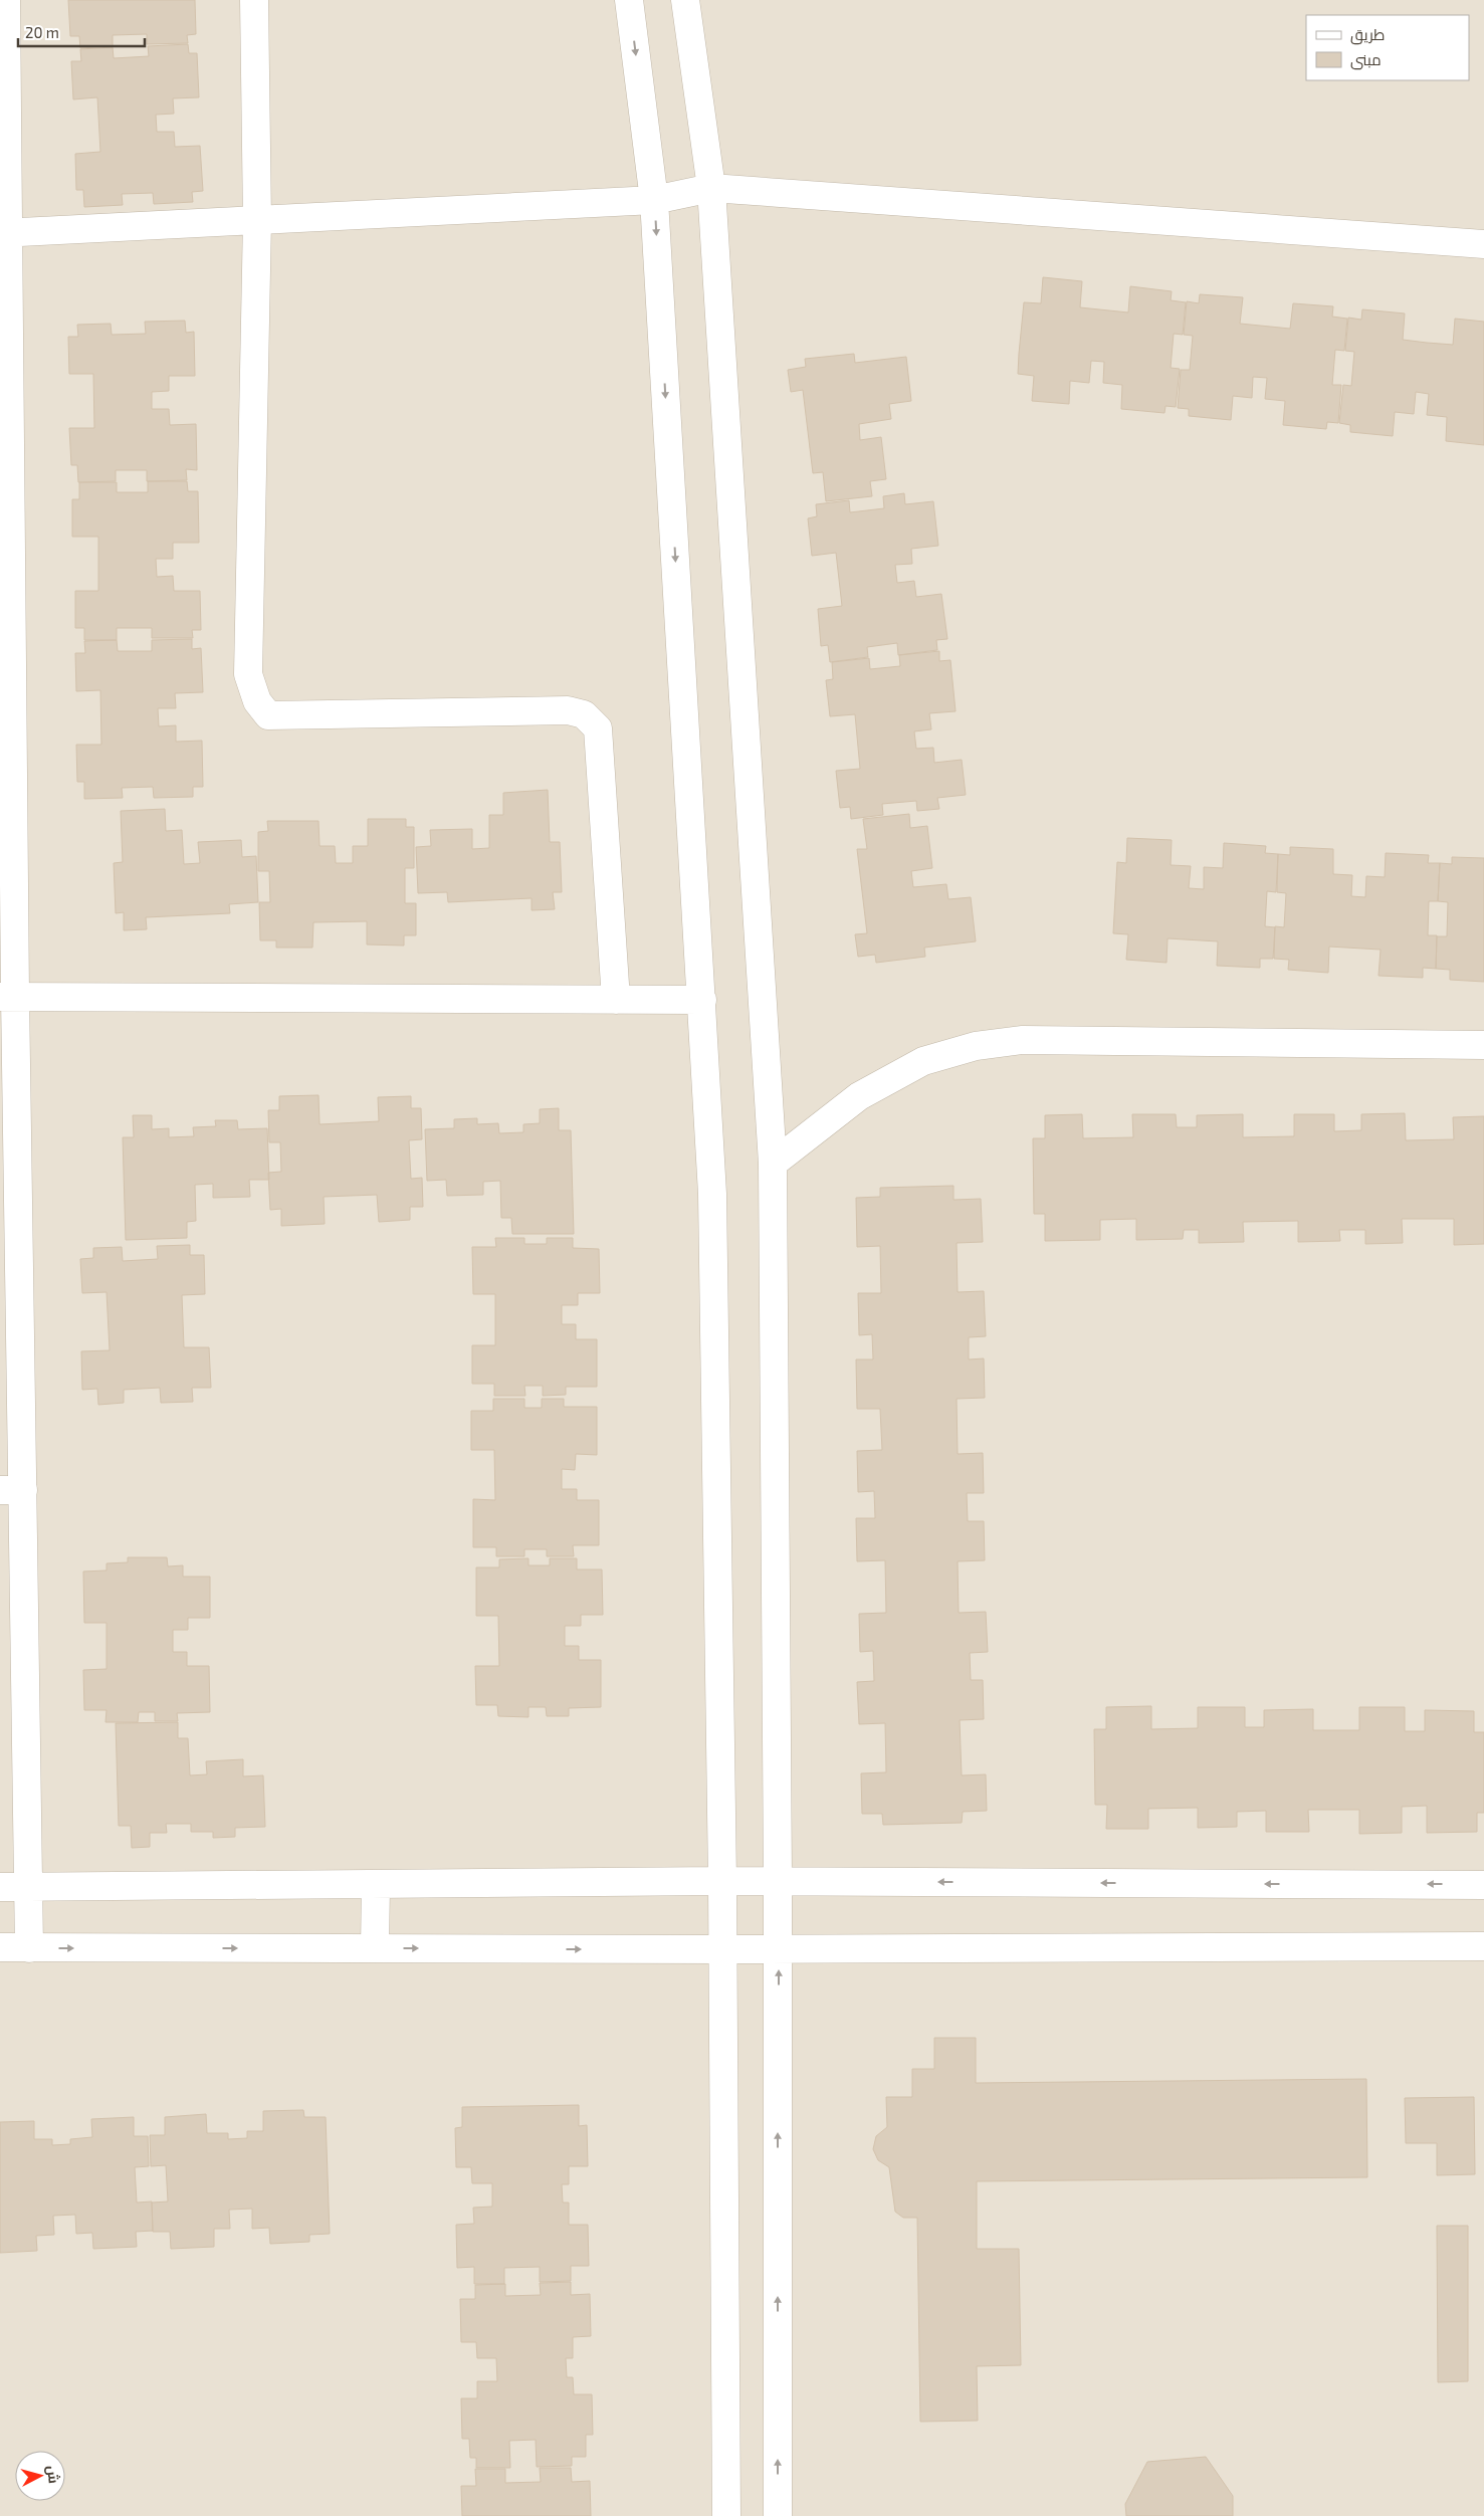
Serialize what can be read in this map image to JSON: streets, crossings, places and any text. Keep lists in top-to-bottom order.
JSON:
{
  "legend": ["طريق", "مبنى"],
  "scale_bar": "20 m",
  "north": "right"
}
